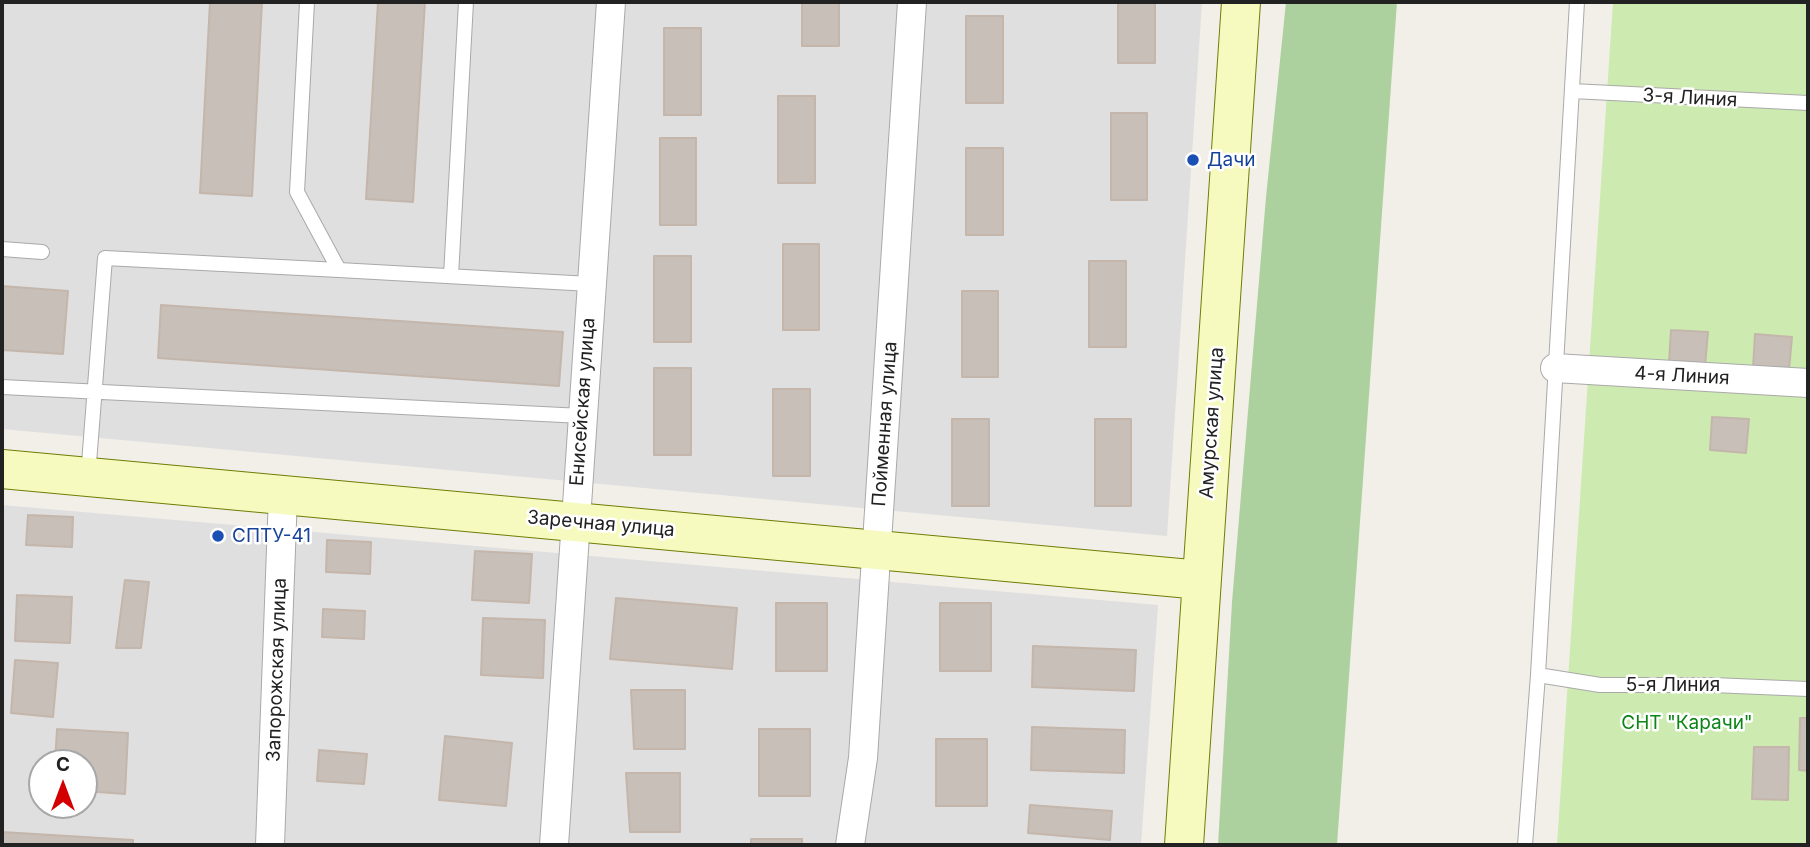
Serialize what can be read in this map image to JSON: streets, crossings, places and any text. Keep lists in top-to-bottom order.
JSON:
{
  "streets": {
    "street": [
      "4-я Линия",
      "Енисейская улица",
      "Амурская улица",
      "Пойменная улица",
      "Заречная улица",
      "Запорожская улица"
    ],
    "lane": ["3-я Линия", "5-я Линия"]
  },
  "crossings": [
    ["Енисейская улица", "Заречная улица"],
    ["Амурская улица", "Заречная улица"],
    ["Пойменная улица", "Заречная улица"],
    ["Заречная улица", "Запорожская улица"]
  ],
  "parks": ["СНТ \"Карачи\""],
  "places": ["Дачи", "СПТУ-41"],
  "north": "top"
}
